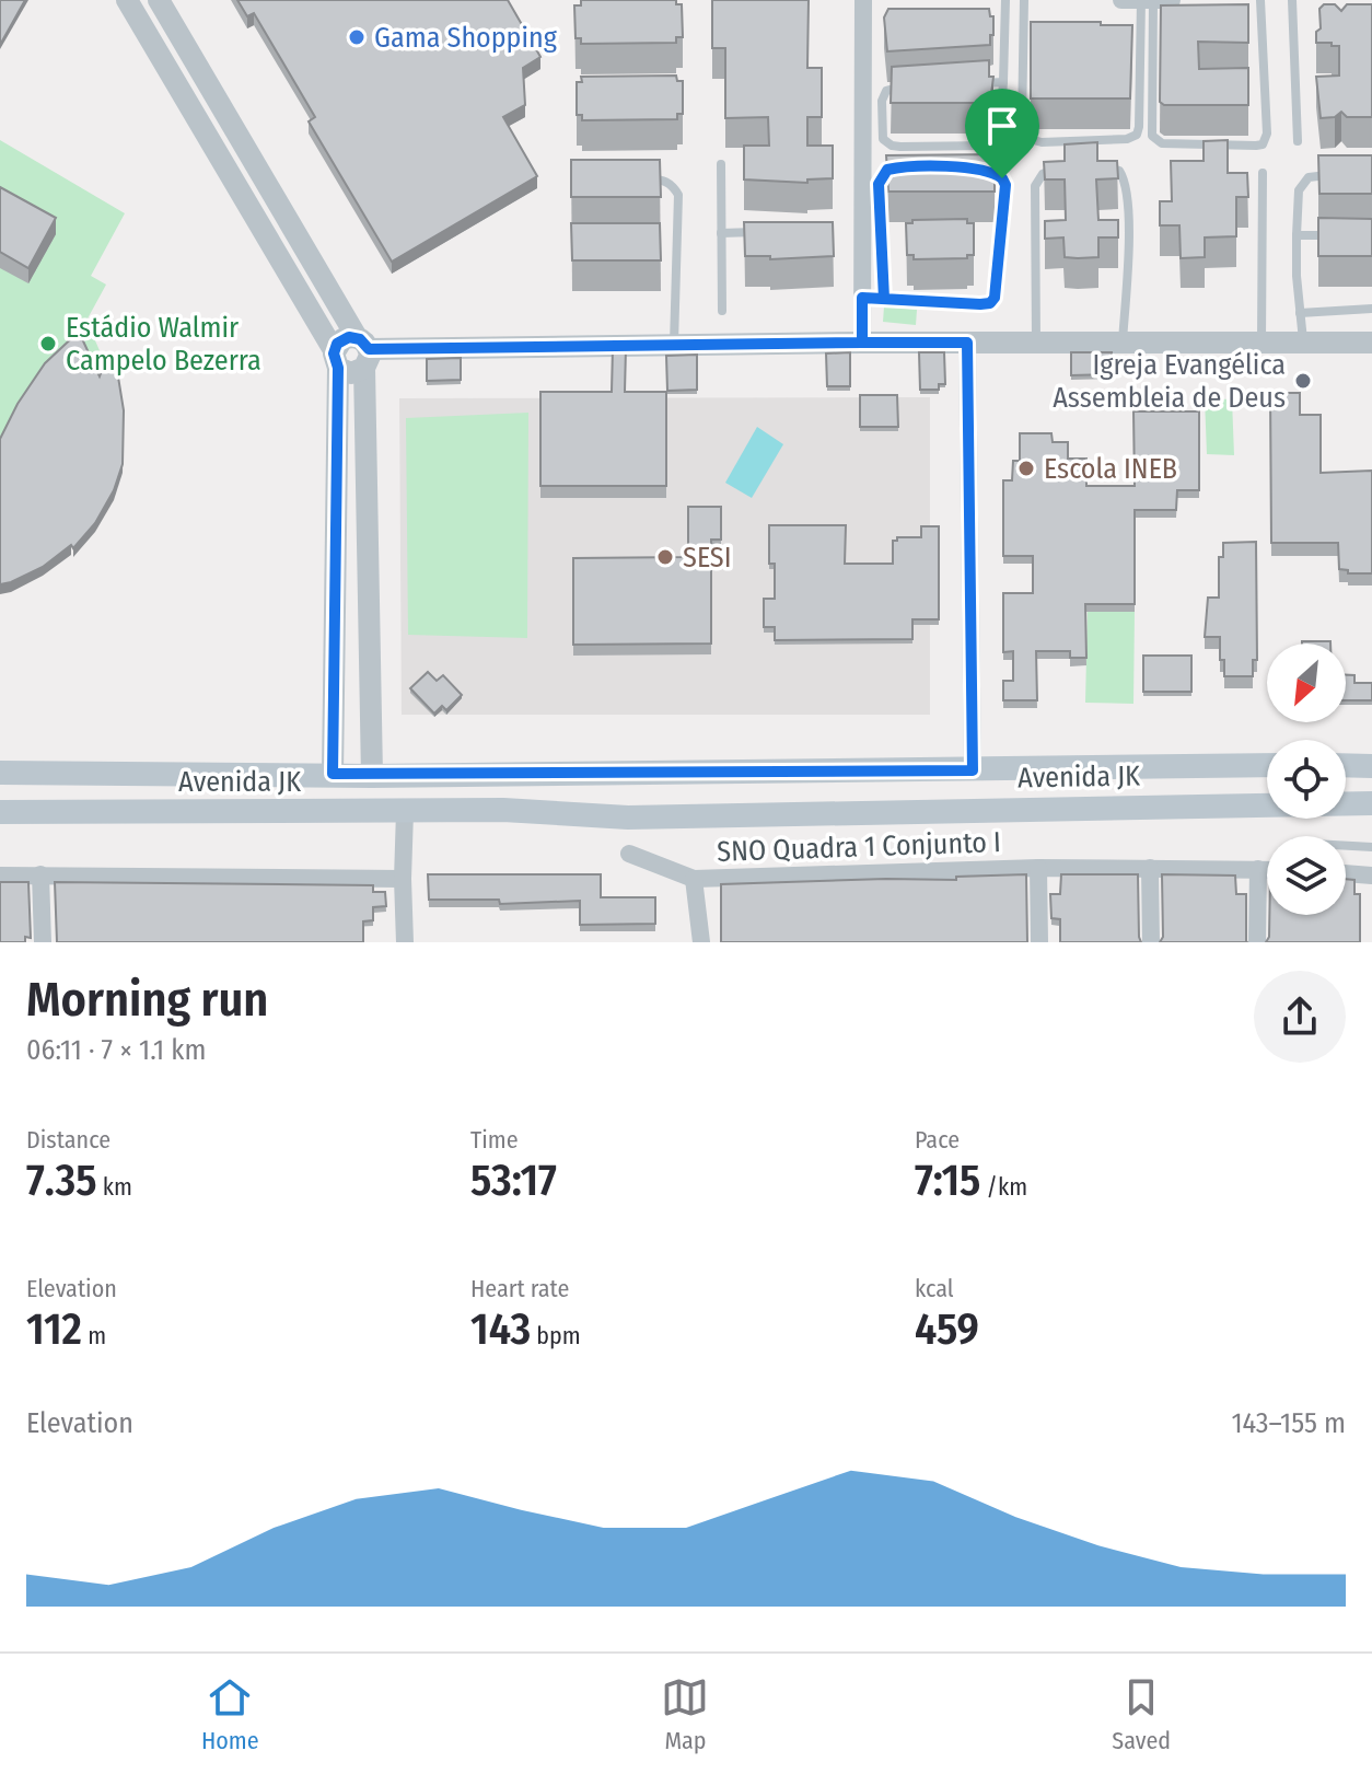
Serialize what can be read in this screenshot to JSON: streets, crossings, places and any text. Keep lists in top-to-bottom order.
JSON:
{
  "streets": {
    "main road": ["Avenida JK"],
    "street": ["SNO Quadra 1 Conjunto I"]
  },
  "places": [
    "Gama Shopping",
    "Estádio Walmir Campelo Bezerra",
    "Igreja Evangélica Assembleia de Deus",
    "Escola INEB",
    "SESI"
  ],
  "north": "bottom left",
  "page": {
    "heading": ["Morning run", "06:11 · 7 × 1.1 km"],
    "stats": [
      ["Distance", "7.35 km"],
      ["Time", "53:17"],
      ["Pace", "7:15 /km"],
      ["Elevation", "112 m"],
      ["Heart rate", "143 bpm"],
      ["kcal", "459"]
    ],
    "chart": ["Elevation", "143–155 m"],
    "tabs": ["Home", "Map", "Saved"]
  }
}
